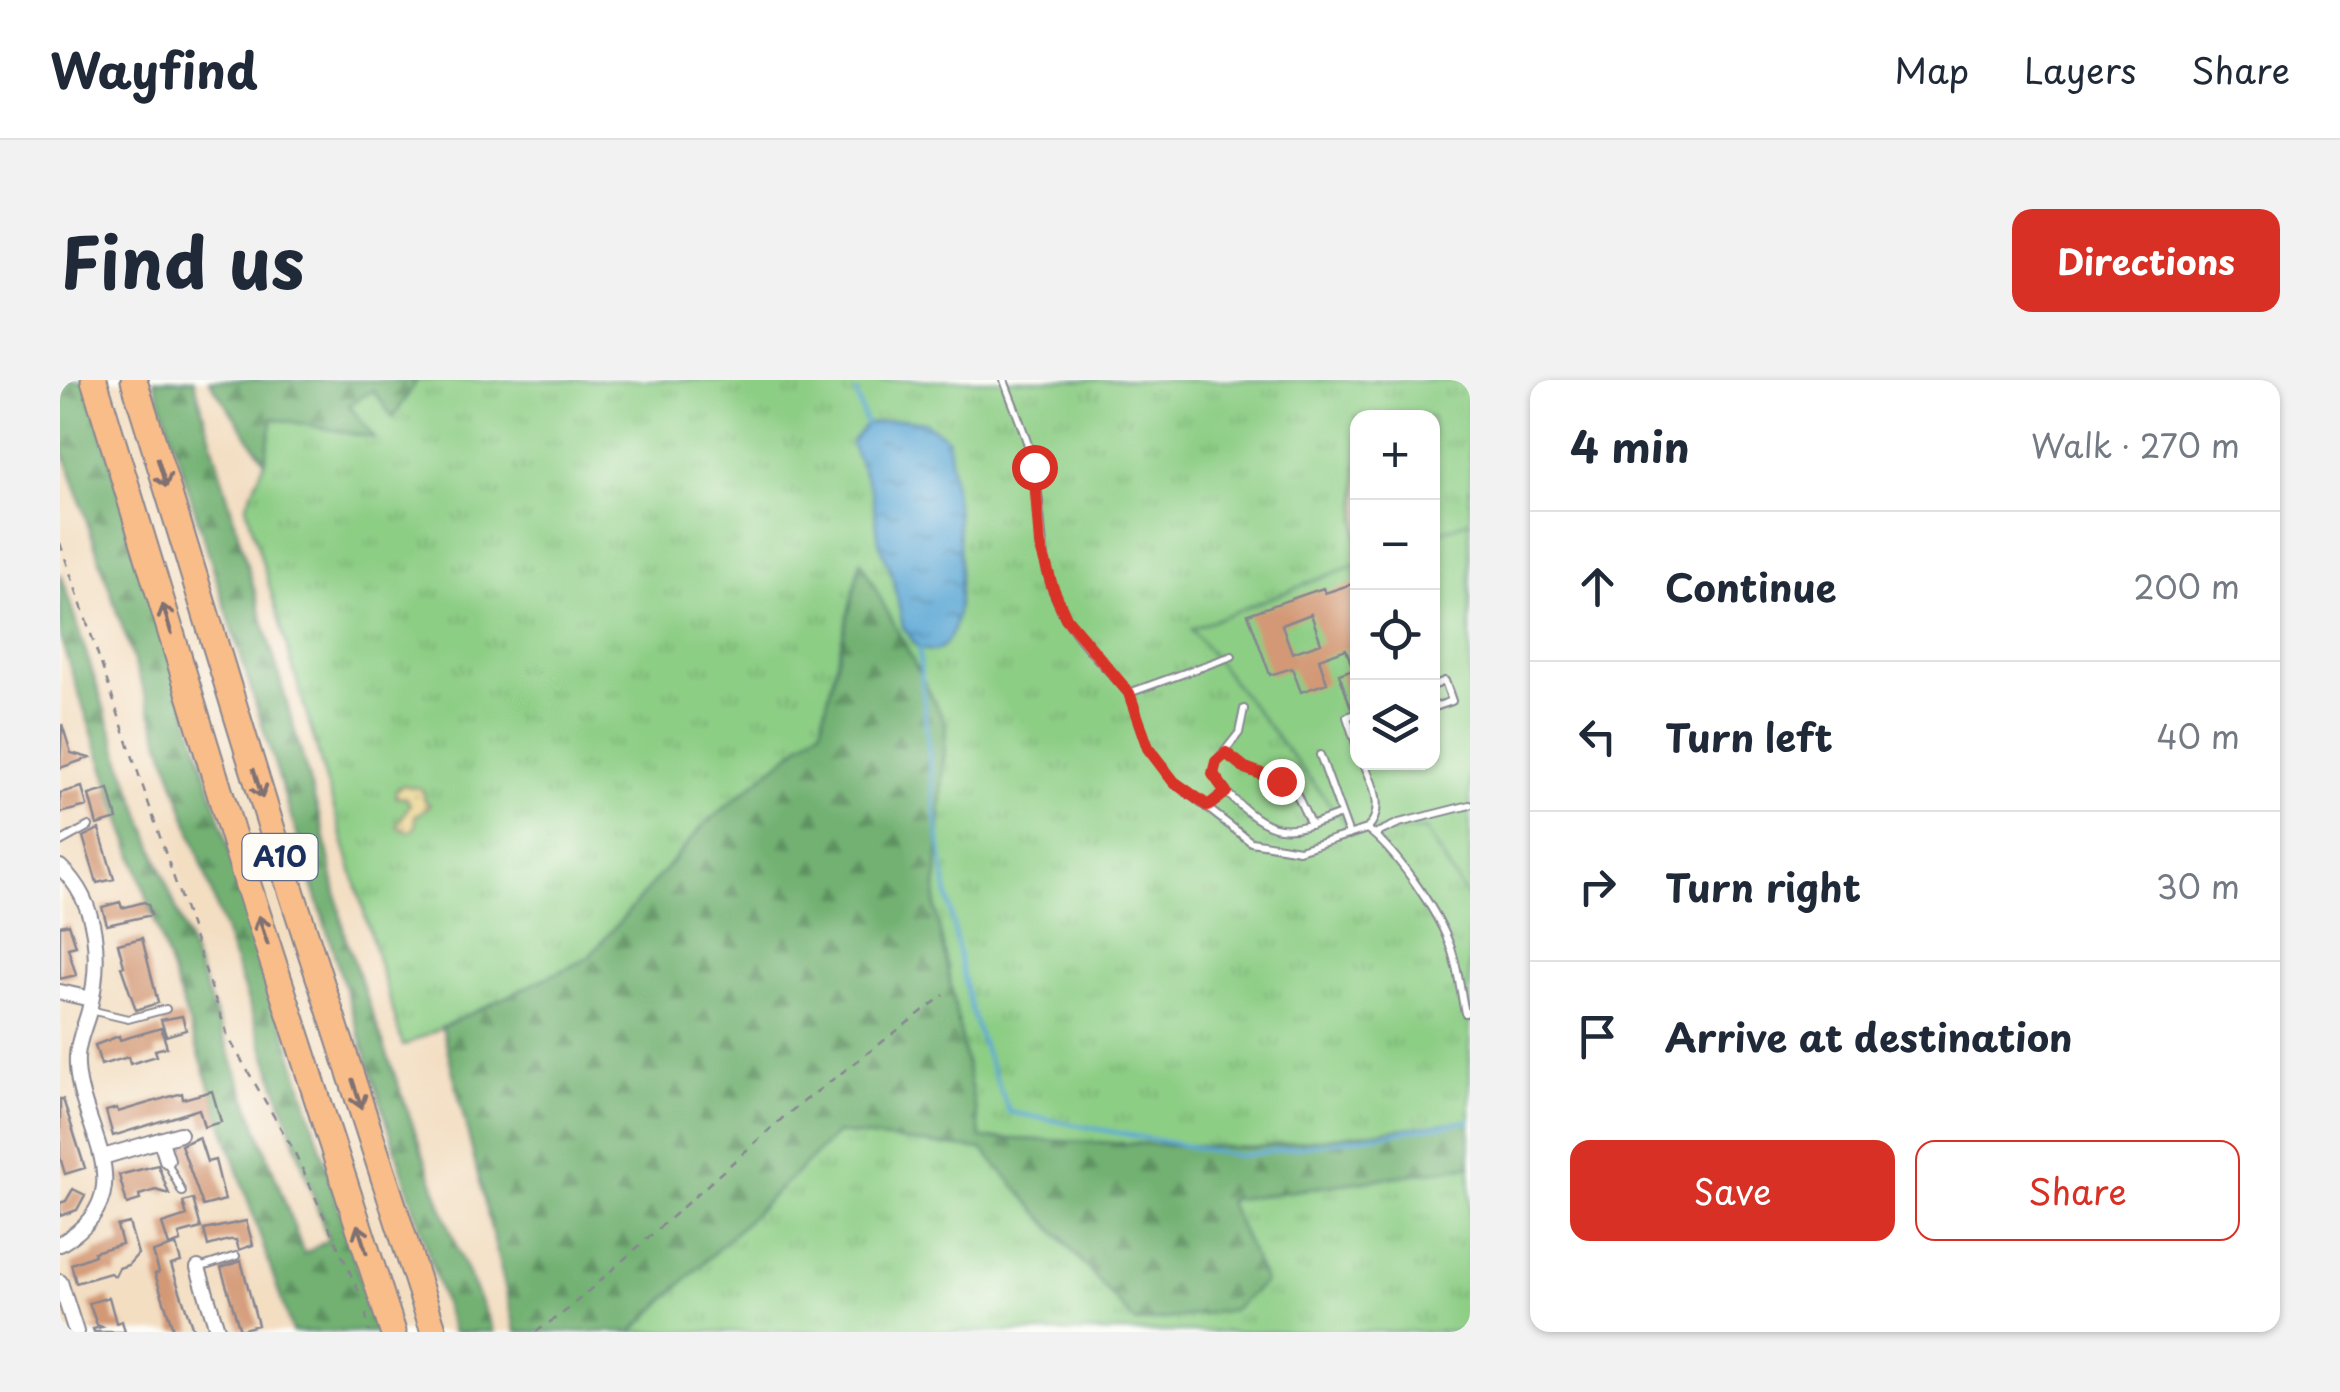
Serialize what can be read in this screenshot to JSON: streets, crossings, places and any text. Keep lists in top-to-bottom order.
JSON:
{
  "streets": {
    "highway": ["A10"]
  },
  "page": {
    "header": "Wayfind",
    "nav": ["Map", "Layers", "Share"],
    "title": "Find us",
    "buttons": [
      "Directions",
      ["Save", "Share"]
    ],
    "heading": ["4 min", "Walk · 270 m"],
    "map_buttons": ["+", "−"],
    "list": [
      ["Continue", "200 m"],
      ["Turn left", "40 m"],
      ["Turn right", "30 m"],
      "Arrive at destination"
    ]
  }
}
